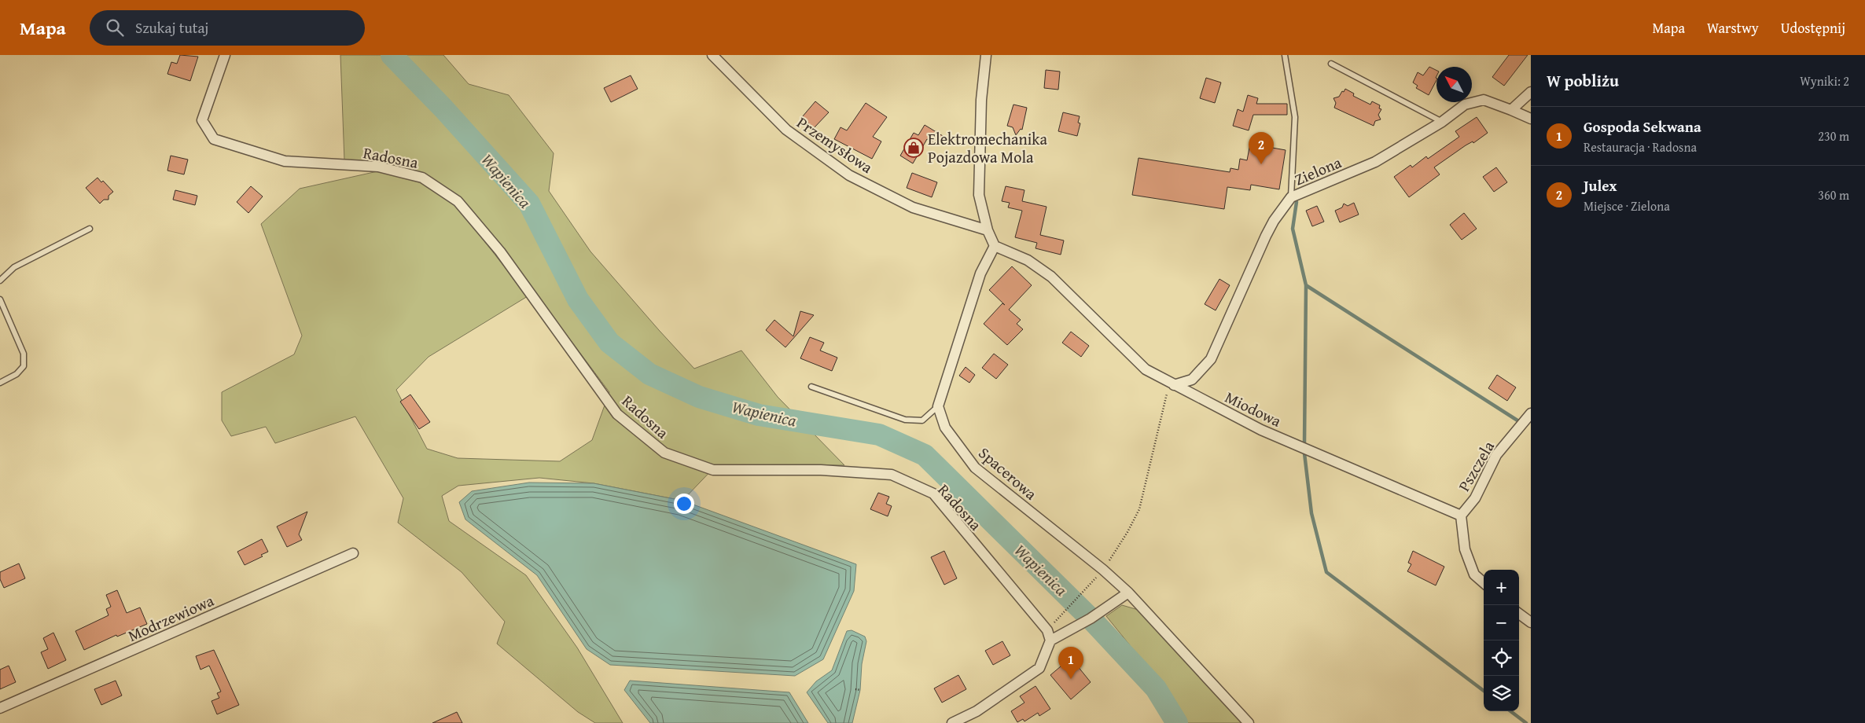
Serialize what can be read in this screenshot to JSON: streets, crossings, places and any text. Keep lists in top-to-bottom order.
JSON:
{
  "streets": {
    "street": [
      "Przemysłowa",
      "Radosna",
      "Zielona",
      "Miodowa",
      "Pszczela",
      "Spacerowa",
      "Modrzewiowa"
    ]
  },
  "crossings": [
    ["Zielona", "Miodowa"],
    ["Miodowa", "Pszczela"]
  ],
  "water": ["Wapienica"],
  "places": {
    "shop": ["Elektromechanika Pojazdowa Mola"]
  },
  "north": "top left",
  "page": {
    "header": "Mapa",
    "search": "Szukaj tutaj",
    "nav": ["Mapa", "Warstwy", "Udostępnij"],
    "heading": ["W pobliżu", "Wyniki: 2"],
    "list": [
      {
        "mark": "1",
        "name": "Gospoda Sekwana",
        "note": "Restauracja · Radosna",
        "value": "230 m"
      },
      {
        "mark": "2",
        "name": "Julex",
        "note": "Miejsce · Zielona",
        "value": "360 m"
      }
    ],
    "pins": ["2", "1"],
    "map_buttons": ["+", "−"]
  }
}
